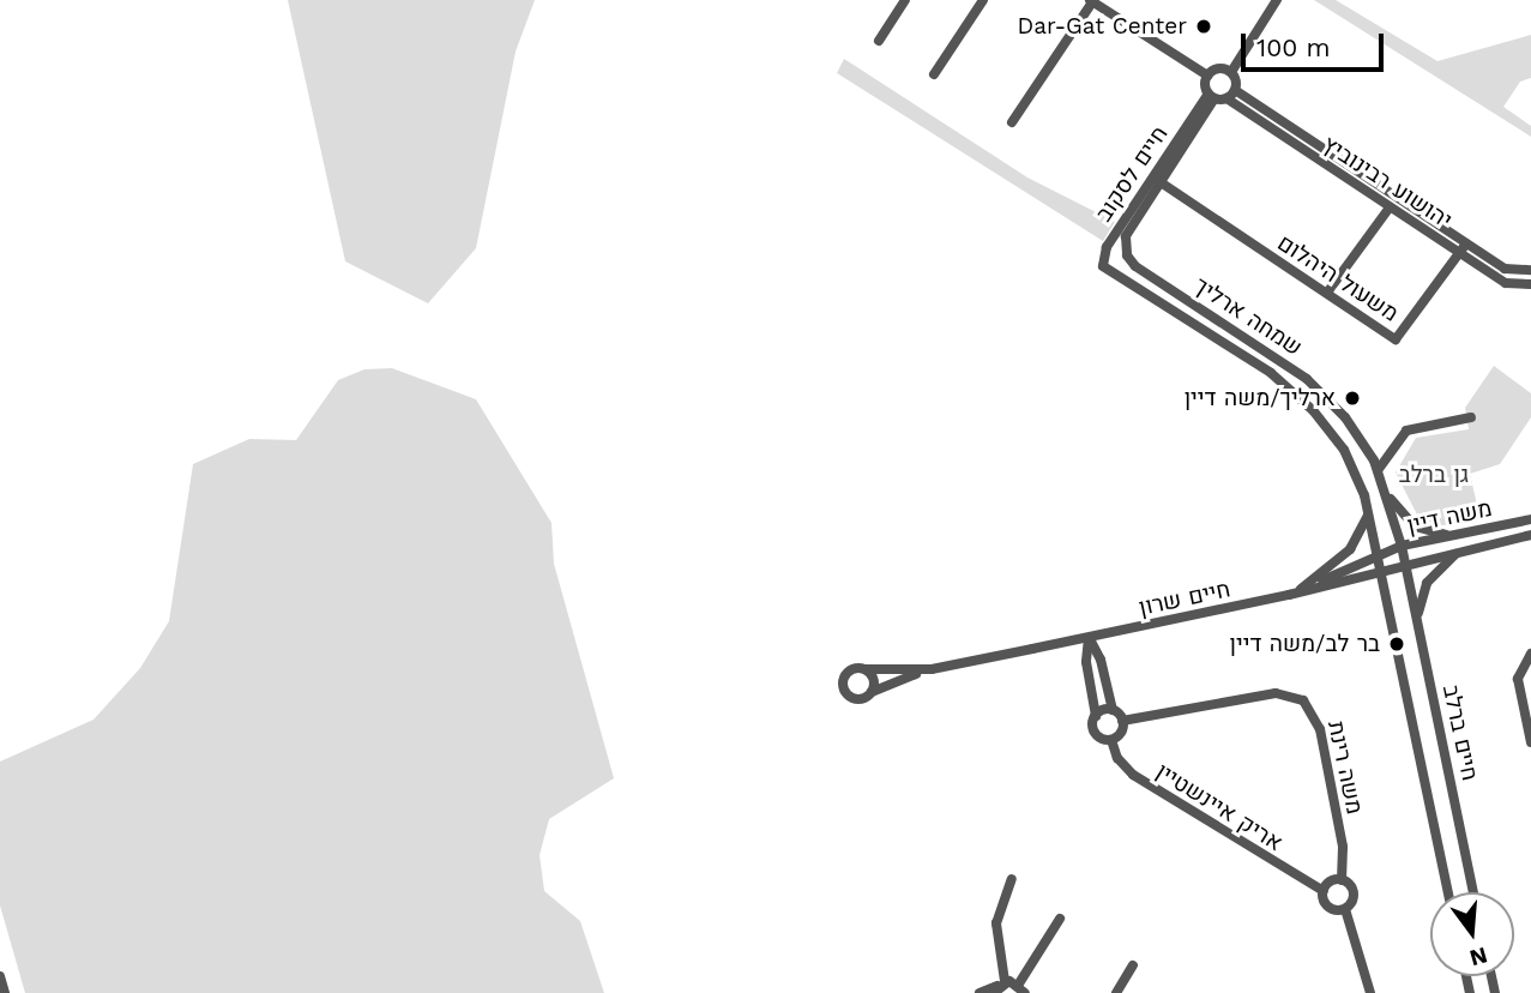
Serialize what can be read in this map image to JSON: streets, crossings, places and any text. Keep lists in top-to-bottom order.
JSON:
{
  "streets": {
    "street": [
      "חיים לסקוב",
      "יהושוע רבינוביץ",
      "משעול היהלום",
      "שמחה ארליך",
      "משה דיין",
      "חיים שרון",
      "חיים ברלב",
      "משה רינת",
      "אריק איינשטיין"
    ]
  },
  "crossings": [
    ["חיים לסקוב", "יהושוע רבינוביץ"],
    ["חיים לסקוב", "משעול היהלום"],
    ["חיים לסקוב", "שמחה ארליך"],
    ["יהושוע רבינוביץ", "משעול היהלום"],
    ["שמחה ארליך", "משה דיין"],
    ["שמחה ארליך", "חיים שרון"],
    ["שמחה ארליך", "חיים ברלב"],
    ["משה דיין", "חיים שרון"],
    ["משה דיין", "חיים ברלב"],
    ["חיים שרון", "חיים ברלב"],
    ["משה רינת", "אריק איינשטיין"]
  ],
  "parks": ["גן ברלב"],
  "places": ["Dar-Gat Center", "ארליך/משה דיין", "בר לב/משה דיין"],
  "scale_bar": "100 m",
  "north": "bottom"
}
